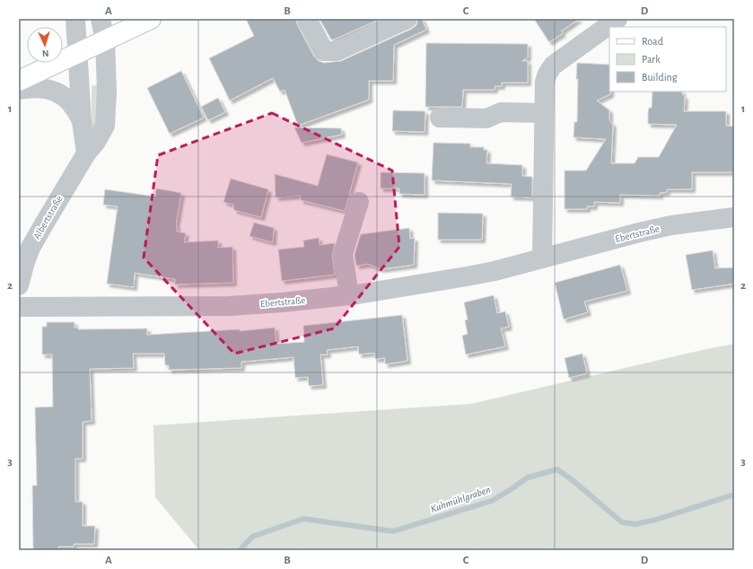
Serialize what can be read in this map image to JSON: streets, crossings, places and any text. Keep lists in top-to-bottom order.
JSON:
{
  "streets": {
    "street": ["Albertstraße", "Ebertstraße"]
  },
  "water": ["Kuhmühlgraben"],
  "legend": ["Road", "Park", "Building"],
  "north": "bottom",
  "grid": {
    "columns": [
      "A",
      "B",
      "C",
      "D"
    ],
    "rows": ["1", "2", "3"]
  }
}
